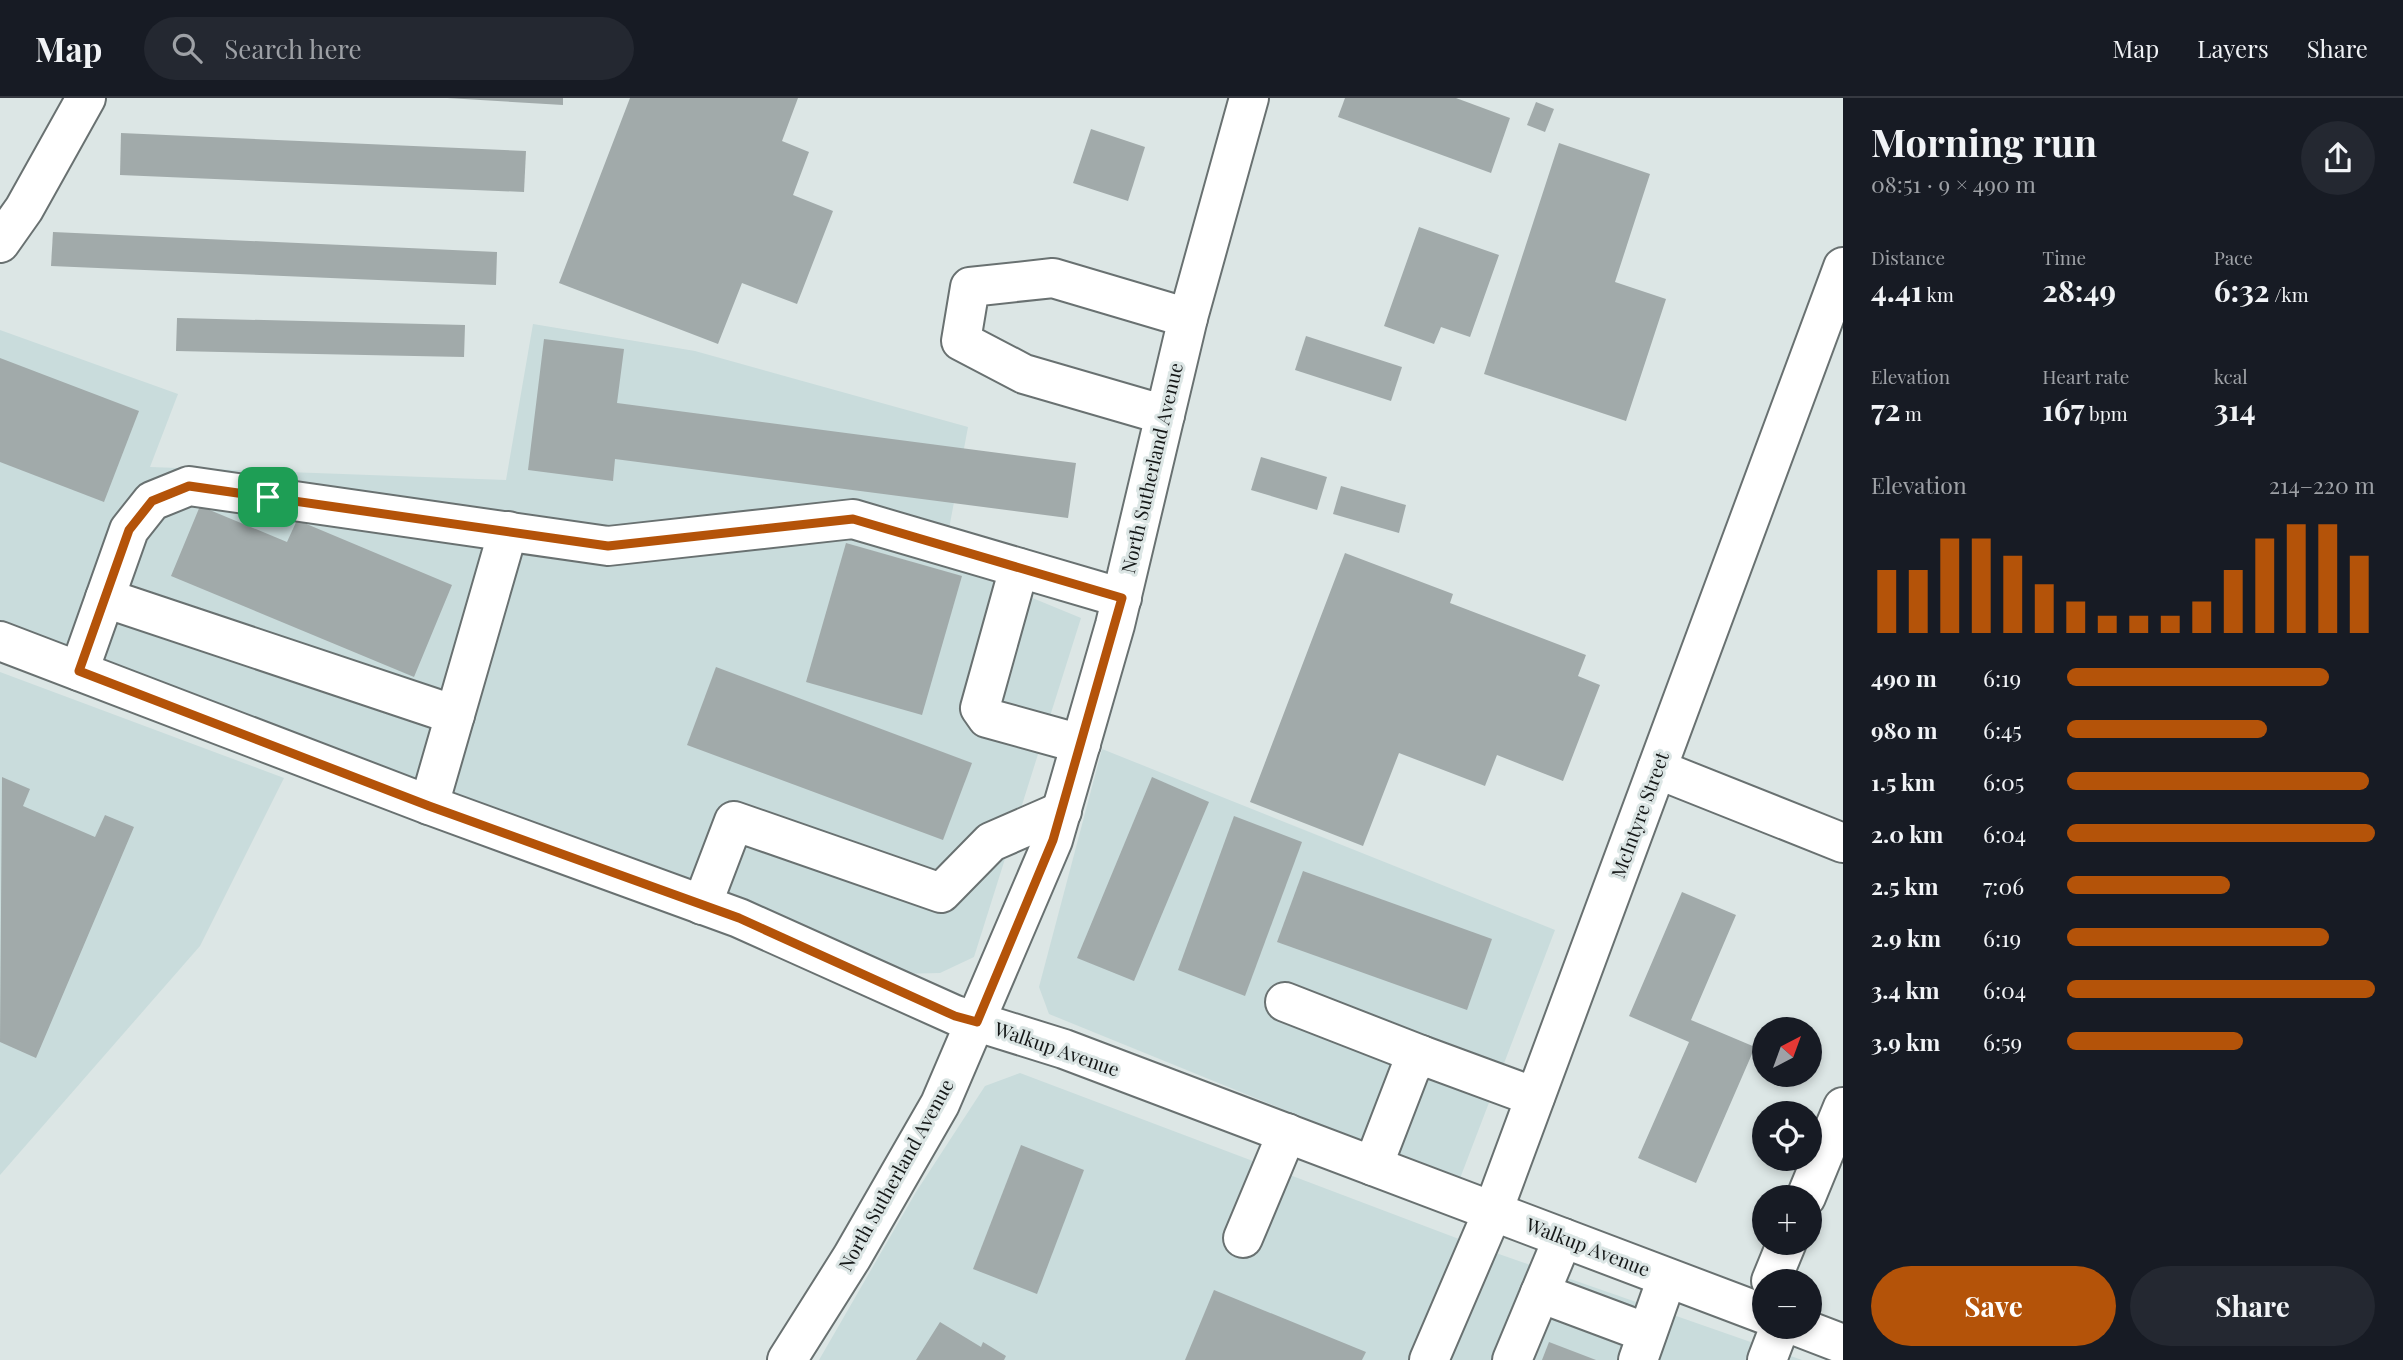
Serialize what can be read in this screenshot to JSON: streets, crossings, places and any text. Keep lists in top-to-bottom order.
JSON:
{
  "streets": {
    "street": ["North Sutherland Avenue", "McIntyre Street", "Walkup Avenue"]
  },
  "crossings": [
    ["North Sutherland Avenue", "Walkup Avenue"],
    ["McIntyre Street", "Walkup Avenue"]
  ],
  "north": "top right",
  "page": {
    "header": "Map",
    "search": "Search here",
    "nav": ["Map", "Layers", "Share"],
    "heading": ["Morning run", "08:51 · 9 × 490 m"],
    "stats": [
      ["Distance", "4.41 km"],
      ["Time", "28:49"],
      ["Pace", "6:32 /km"],
      ["Elevation", "72 m"],
      ["Heart rate", "167 bpm"],
      ["kcal", "314"]
    ],
    "chart": ["Elevation", "214–220 m"],
    "list": [
      {
        "name": "490 m",
        "note": "6:19"
      },
      {
        "name": "980 m",
        "note": "6:45"
      },
      {
        "name": "1.5 km",
        "note": "6:05"
      },
      {
        "name": "2.0 km",
        "note": "6:04"
      },
      {
        "name": "2.5 km",
        "note": "7:06"
      },
      {
        "name": "2.9 km",
        "note": "6:19"
      },
      {
        "name": "3.4 km",
        "note": "6:04"
      },
      {
        "name": "3.9 km",
        "note": "6:59"
      }
    ],
    "map_buttons": ["+", "−"],
    "buttons": ["Save", "Share"]
  }
}
